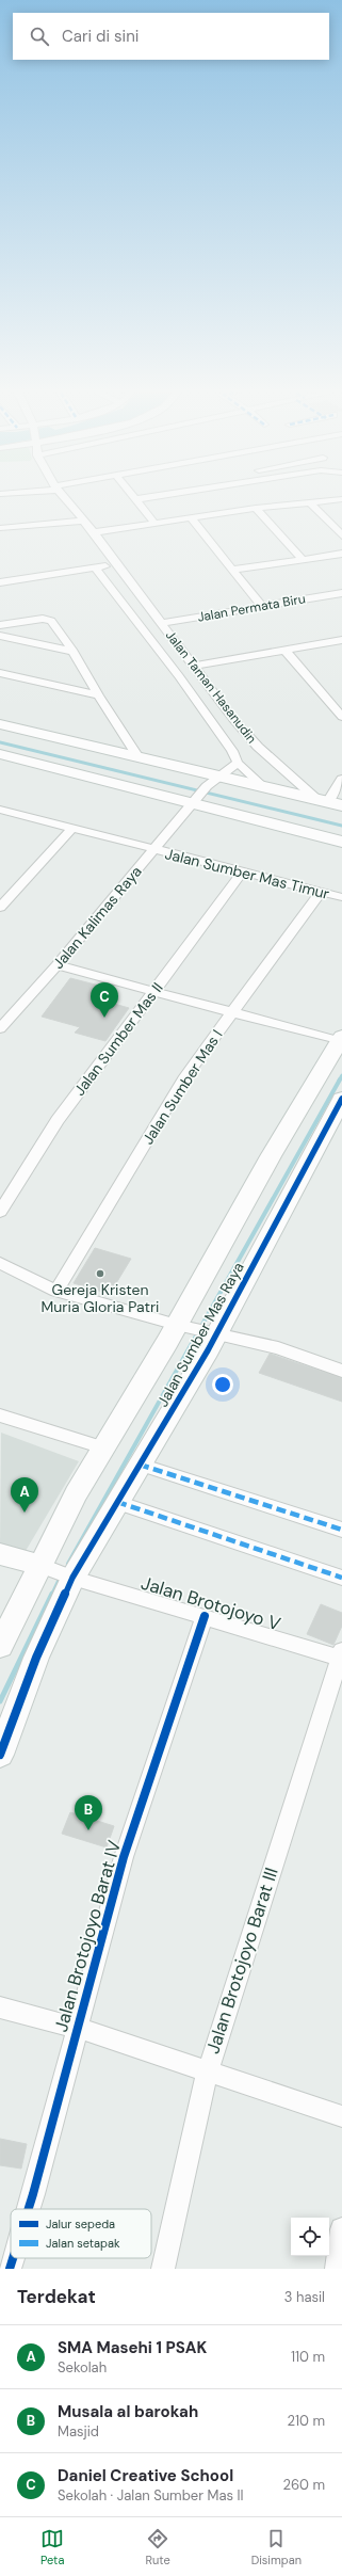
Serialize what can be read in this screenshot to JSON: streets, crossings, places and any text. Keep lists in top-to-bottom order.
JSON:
{
  "streets": {
    "street": [
      "Jalan Permata Biru",
      "Jalan Taman Hasanudin",
      "Jalan Sumber Mas Timur",
      "Jalan Kalimas Raya",
      "Jalan Sumber Mas II",
      "Jalan Sumber Mas I",
      "Jalan Sumber Mas Raya",
      "Jalan Brotojoyo V",
      "Jalan Brotojoyo Barat IV",
      "Jalan Brotojoyo Barat III"
    ]
  },
  "crossings": [
    ["Jalan Permata Biru", "Jalan Taman Hasanudin"],
    ["Jalan Taman Hasanudin", "Jalan Kalimas Raya"],
    ["Jalan Sumber Mas Timur", "Jalan Kalimas Raya"],
    ["Jalan Sumber Mas Timur", "Jalan Sumber Mas II"],
    ["Jalan Sumber Mas Timur", "Jalan Sumber Mas I"],
    ["Jalan Sumber Mas Raya", "Jalan Brotojoyo V"],
    ["Jalan Brotojoyo V", "Jalan Brotojoyo Barat IV"],
    ["Jalan Brotojoyo V", "Jalan Brotojoyo Barat III"]
  ],
  "places": ["Gereja Kristen Muria Gloria Patri"],
  "legend": ["Jalur sepeda", "Jalan setapak"],
  "page": {
    "search": "Cari di sini",
    "pins": ["C", "A", "B"],
    "heading": ["Terdekat", "3 hasil"],
    "list": [
      {
        "mark": "A",
        "name": "SMA Masehi 1 PSAK",
        "note": "Sekolah",
        "value": "110 m"
      },
      {
        "mark": "B",
        "name": "Musala al barokah",
        "note": "Masjid",
        "value": "210 m"
      },
      {
        "mark": "C",
        "name": "Daniel Creative School",
        "note": "Sekolah · Jalan Sumber Mas II",
        "value": "260 m"
      }
    ],
    "nav": ["Peta", "Rute", "Disimpan"]
  }
}
